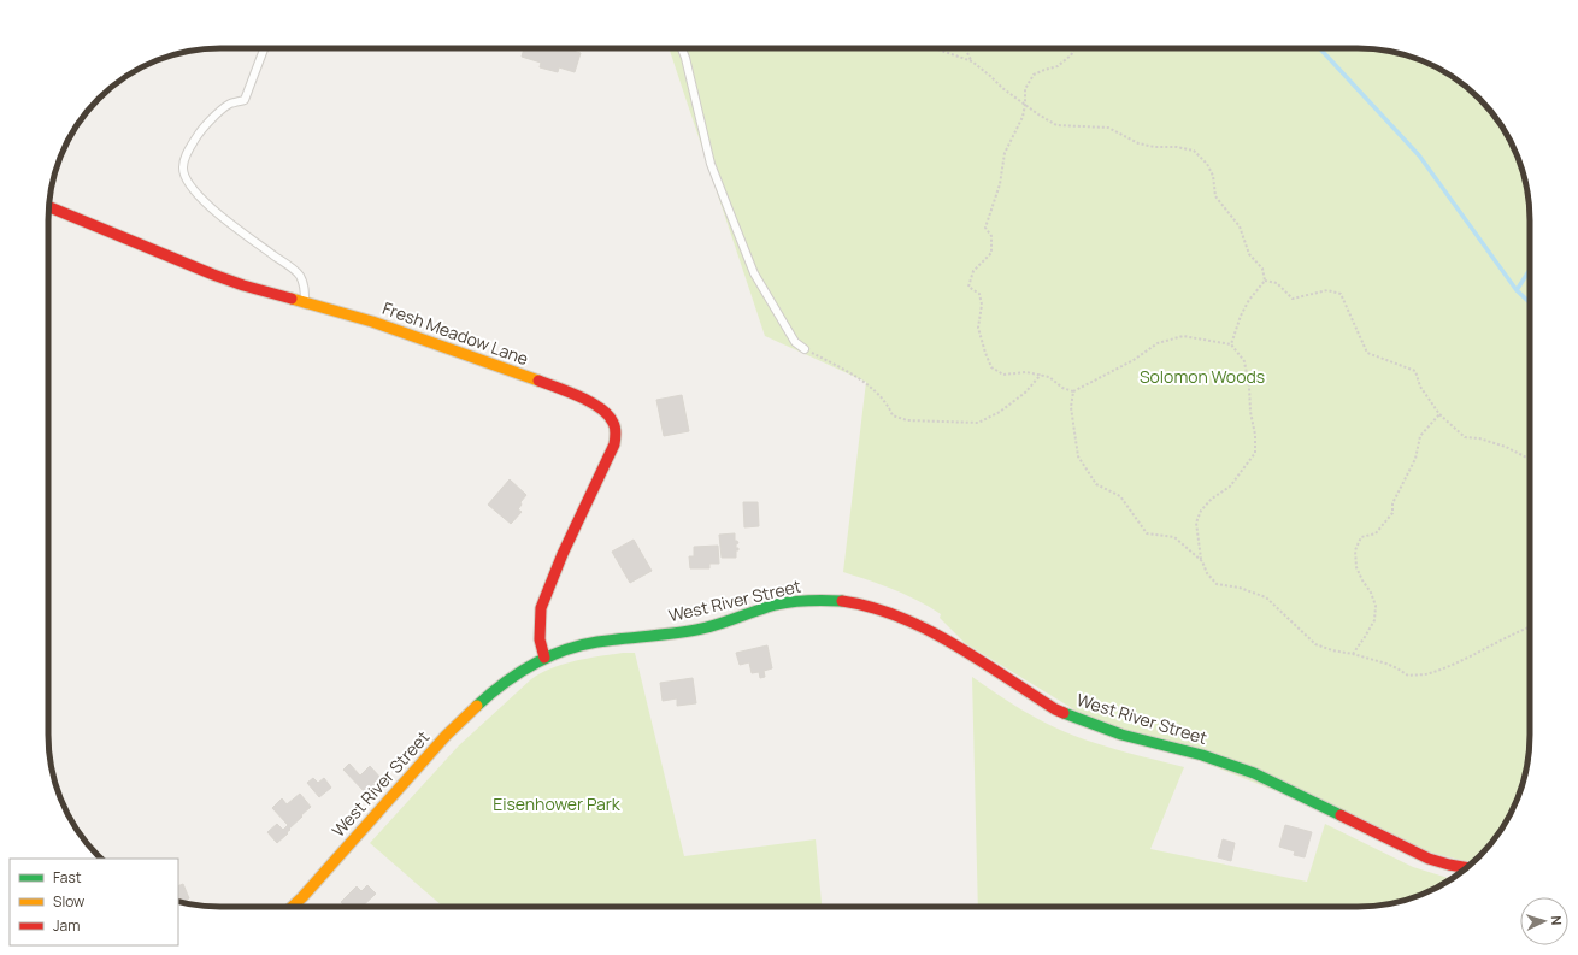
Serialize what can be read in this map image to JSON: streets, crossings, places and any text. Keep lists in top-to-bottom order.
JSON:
{
  "streets": {
    "street": ["Fresh Meadow Lane", "West River Street"]
  },
  "crossings": [
    ["Fresh Meadow Lane", "West River Street"]
  ],
  "parks": ["Solomon Woods", "Eisenhower Park"],
  "legend": ["Fast", "Slow", "Jam"],
  "north": "right"
}
